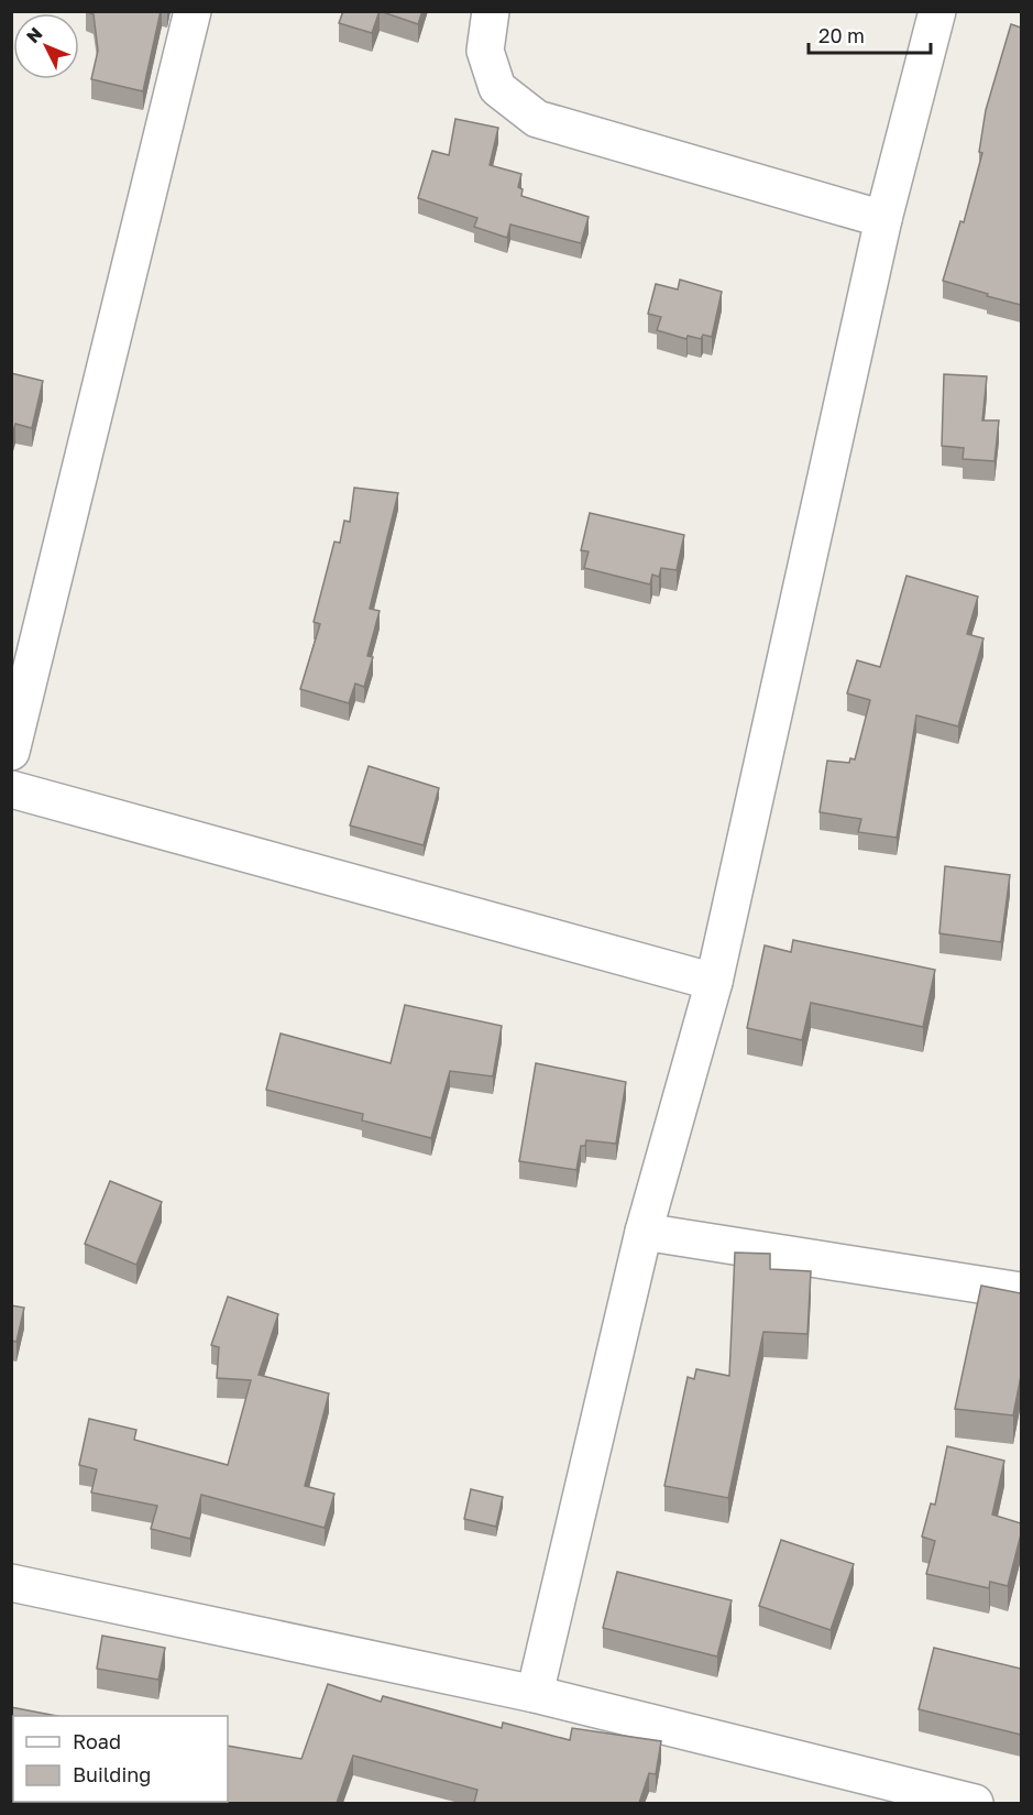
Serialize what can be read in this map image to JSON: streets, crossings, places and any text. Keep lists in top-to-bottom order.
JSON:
{
  "legend": ["Road", "Building"],
  "scale_bar": "20 m",
  "north": "top left"
}
